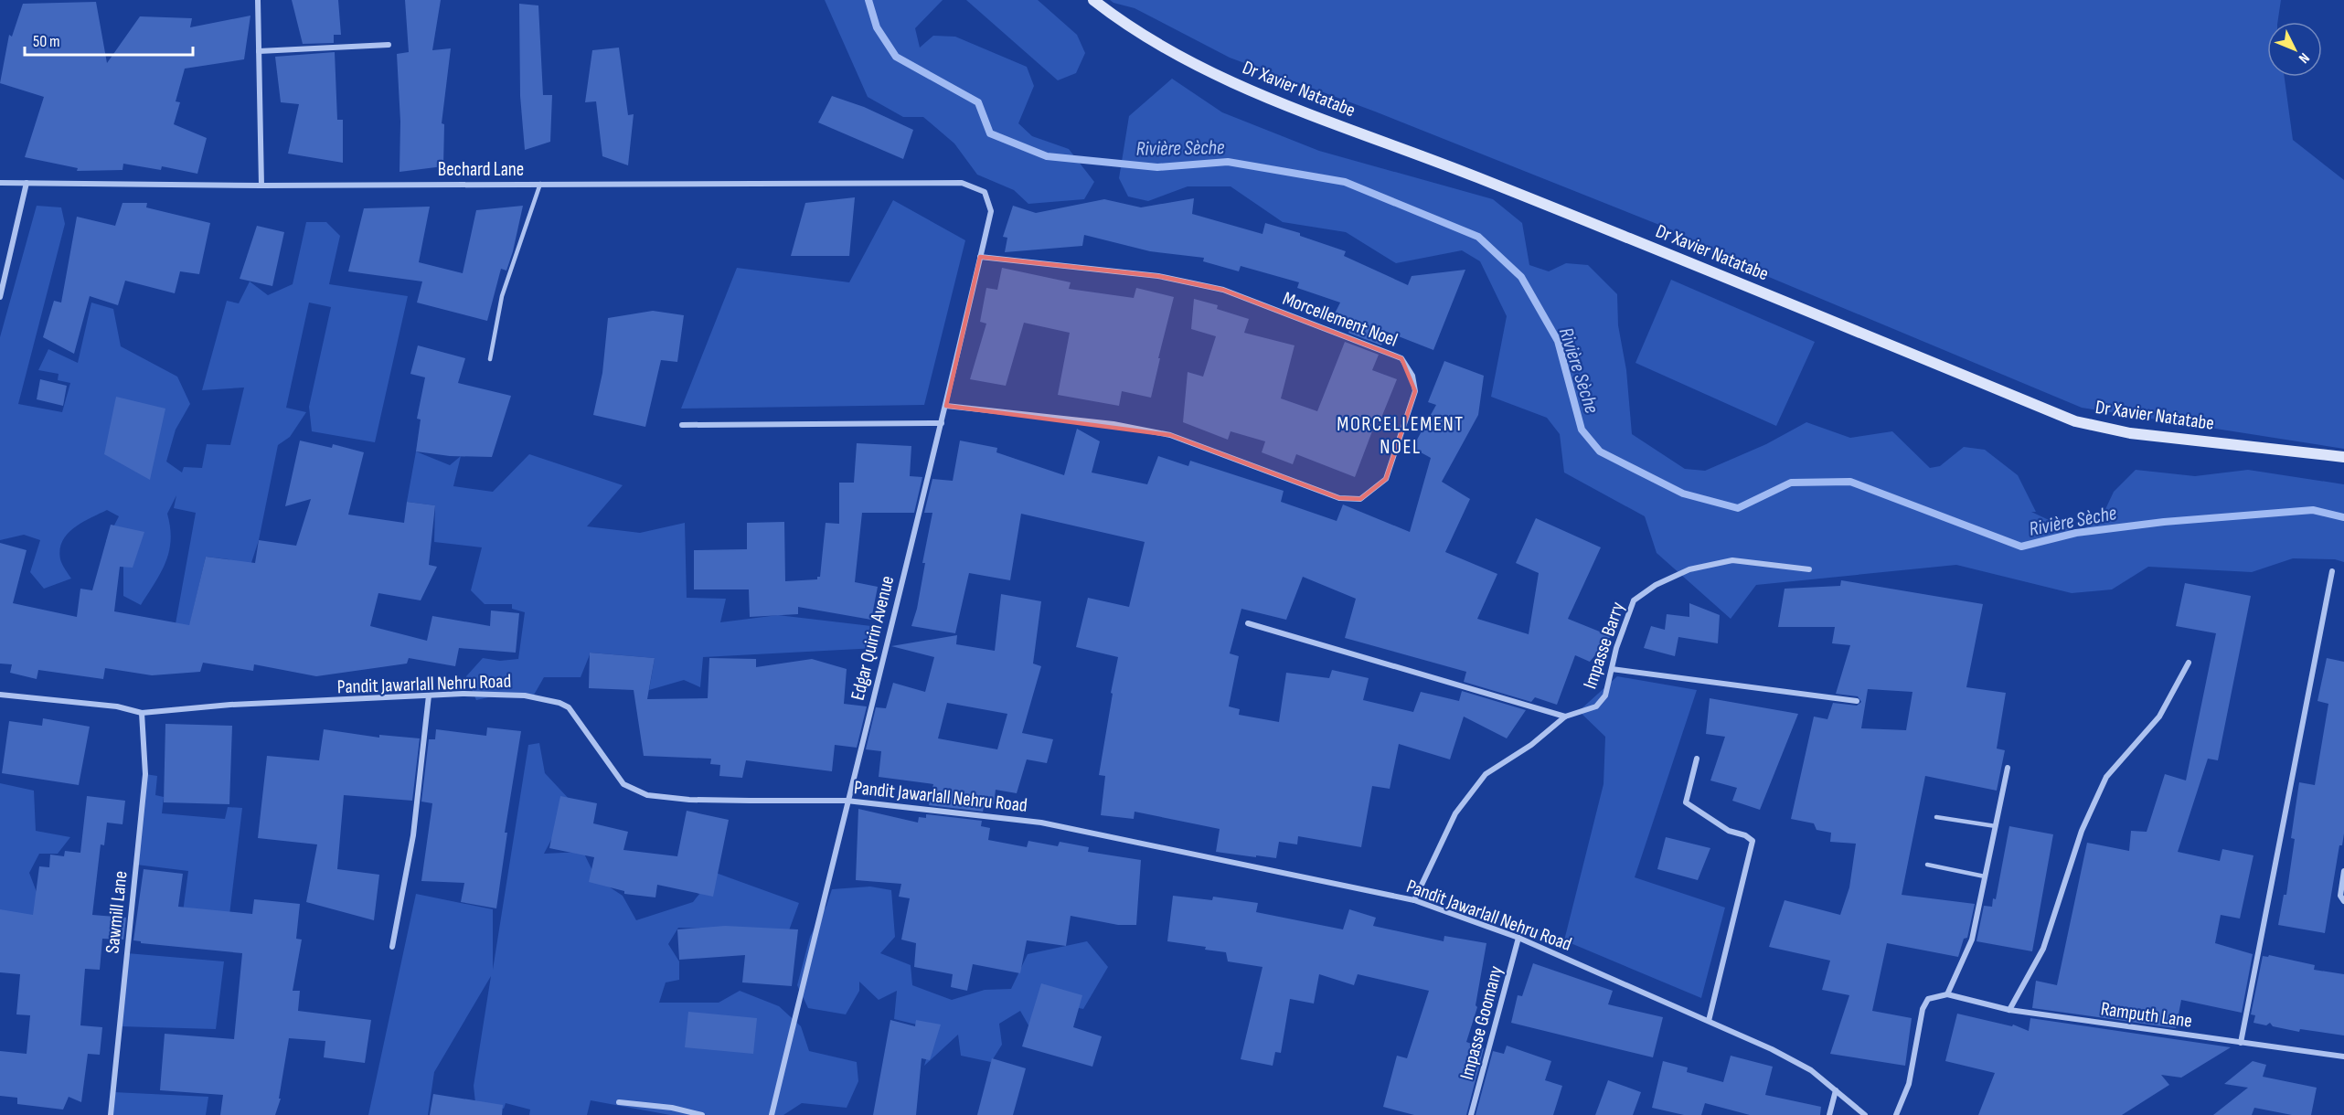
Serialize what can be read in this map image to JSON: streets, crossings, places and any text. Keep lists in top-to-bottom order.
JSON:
{
  "streets": {
    "main road": ["Dr Xavier Natatabe"],
    "street": [
      "Bechard Lane",
      "Morcellement Noel",
      "Edgar Quirin Avenue",
      "Impasse Barry",
      "Pandit Jawarlall Nehru Road",
      "Sawmill Lane",
      "Ramputh Lane",
      "Impasse Goomany"
    ]
  },
  "crossings": [
    ["Bechard Lane", "Edgar Quirin Avenue"],
    ["Morcellement Noel", "Edgar Quirin Avenue"],
    ["Edgar Quirin Avenue", "Pandit Jawarlall Nehru Road"],
    ["Impasse Barry", "Pandit Jawarlall Nehru Road"],
    ["Pandit Jawarlall Nehru Road", "Sawmill Lane"],
    ["Pandit Jawarlall Nehru Road", "Impasse Goomany"]
  ],
  "districts": ["MORCELLEMENT NOEL"],
  "water": ["Rivière Sèche"],
  "scale_bar": "50 m",
  "north": "bottom right"
}
